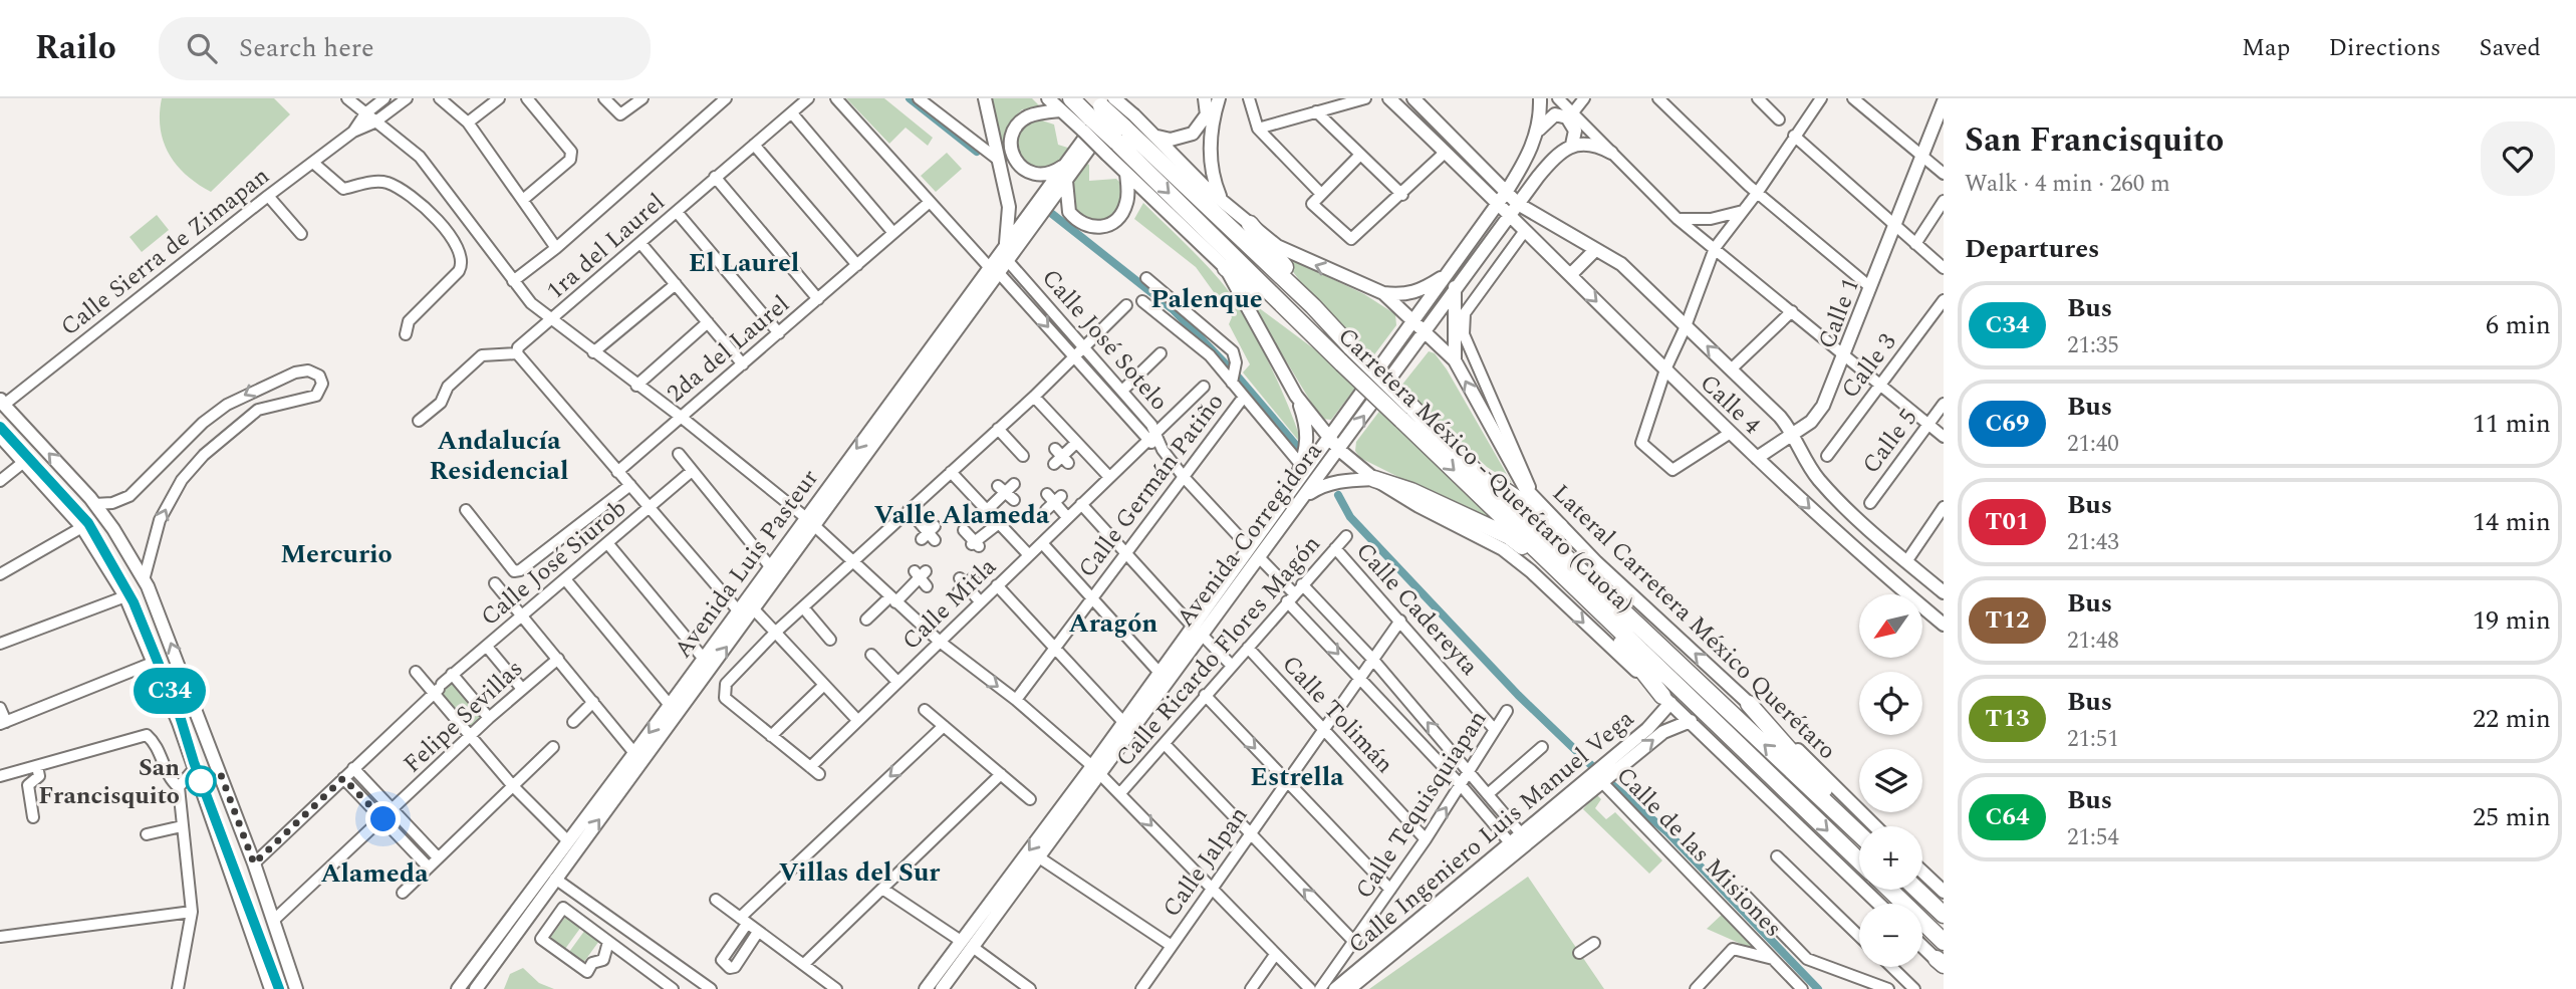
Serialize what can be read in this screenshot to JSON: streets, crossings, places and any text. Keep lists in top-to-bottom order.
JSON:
{
  "streets": {
    "highway": ["Carretera México - Querétaro (Cuota)"],
    "main road": [
      "Calle 1",
      "Calle 4",
      "Avenida Corregidora",
      "Avenida Luis Pasteur",
      "Lateral Carretera México Querétaro",
      "Calle Ingeniero Luis Manuel Vega"
    ],
    "street": [
      "1ra del Laurel",
      "Calle Sierra de Zimapan",
      "Calle José Sotelo",
      "2da del Laurel",
      "Calle 3",
      "Calle 5",
      "Calle Germán Patiño",
      "Calle José Siurob",
      "Calle Mitla",
      "Calle Cadereyta",
      "Calle Ricardo Flores Magón",
      "Calle Tolimán",
      "Felipe Sevillas",
      "Calle Tequisquiapan",
      "Calle de las Misiones",
      "Calle Jalpan"
    ]
  },
  "crossings": [
    ["1ra del Laurel", "2da del Laurel"],
    ["1ra del Laurel", "Calle Germán Patiño"],
    ["1ra del Laurel", "Avenida Corregidora"],
    ["1ra del Laurel", "Avenida Luis Pasteur"],
    ["1ra del Laurel", "Calle Mitla"],
    ["1ra del Laurel", "Calle Ricardo Flores Magón"],
    ["1ra del Laurel", "Calle Jalpan"],
    ["Calle 1", "Calle 4"],
    ["Calle José Sotelo", "2da del Laurel"],
    ["Calle José Sotelo", "Calle Germán Patiño"],
    ["Calle José Sotelo", "Avenida Corregidora"],
    ["Calle José Sotelo", "Avenida Luis Pasteur"],
    ["Calle José Sotelo", "Calle Mitla"],
    ["Calle 4", "Avenida Corregidora"],
    ["Carretera México - Querétaro (Cuota)", "Avenida Luis Pasteur"],
    ["Carretera México - Querétaro (Cuota)", "Lateral Carretera México Querétaro"],
    ["Avenida Corregidora", "Lateral Carretera México Querétaro"],
    ["Avenida Luis Pasteur", "Lateral Carretera México Querétaro"],
    ["Calle Cadereyta", "Calle Ricardo Flores Magón"],
    ["Calle Cadereyta", "Calle Tequisquiapan"],
    ["Calle Cadereyta", "Calle Jalpan"],
    ["Lateral Carretera México Querétaro", "Calle Ingeniero Luis Manuel Vega"],
    ["Calle Ricardo Flores Magón", "Calle Tolimán"],
    ["Calle Tolimán", "Calle Tequisquiapan"],
    ["Calle Tolimán", "Calle Jalpan"],
    ["Calle Ingeniero Luis Manuel Vega", "Calle de las Misiones"]
  ],
  "districts": [
    "El Laurel",
    "Palenque",
    "Andalucía Residencial",
    "Valle Alameda",
    "Mercurio",
    "Aragón",
    "Estrella",
    "Villas del Sur",
    "Alameda"
  ],
  "places": ["San Francisquito"],
  "lines": ["bus line C34"],
  "north": "bottom left",
  "page": {
    "header": "Railo",
    "search": "Search here",
    "nav": ["Map", "Directions", "Saved"],
    "on_map": "C34",
    "heading": [
      ["San Francisquito", "Walk · 4 min · 260 m"],
      "Departures"
    ],
    "list": [
      {
        "mark": "C34",
        "name": "Bus",
        "note": "21:35",
        "value": "6 min"
      },
      {
        "mark": "C69",
        "name": "Bus",
        "note": "21:40",
        "value": "11 min"
      },
      {
        "mark": "T01",
        "name": "Bus",
        "note": "21:43",
        "value": "14 min"
      },
      {
        "mark": "T12",
        "name": "Bus",
        "note": "21:48",
        "value": "19 min"
      },
      {
        "mark": "T13",
        "name": "Bus",
        "note": "21:51",
        "value": "22 min"
      },
      {
        "mark": "C64",
        "name": "Bus",
        "note": "21:54",
        "value": "25 min"
      }
    ],
    "map_buttons": ["+", "−"]
  }
}
